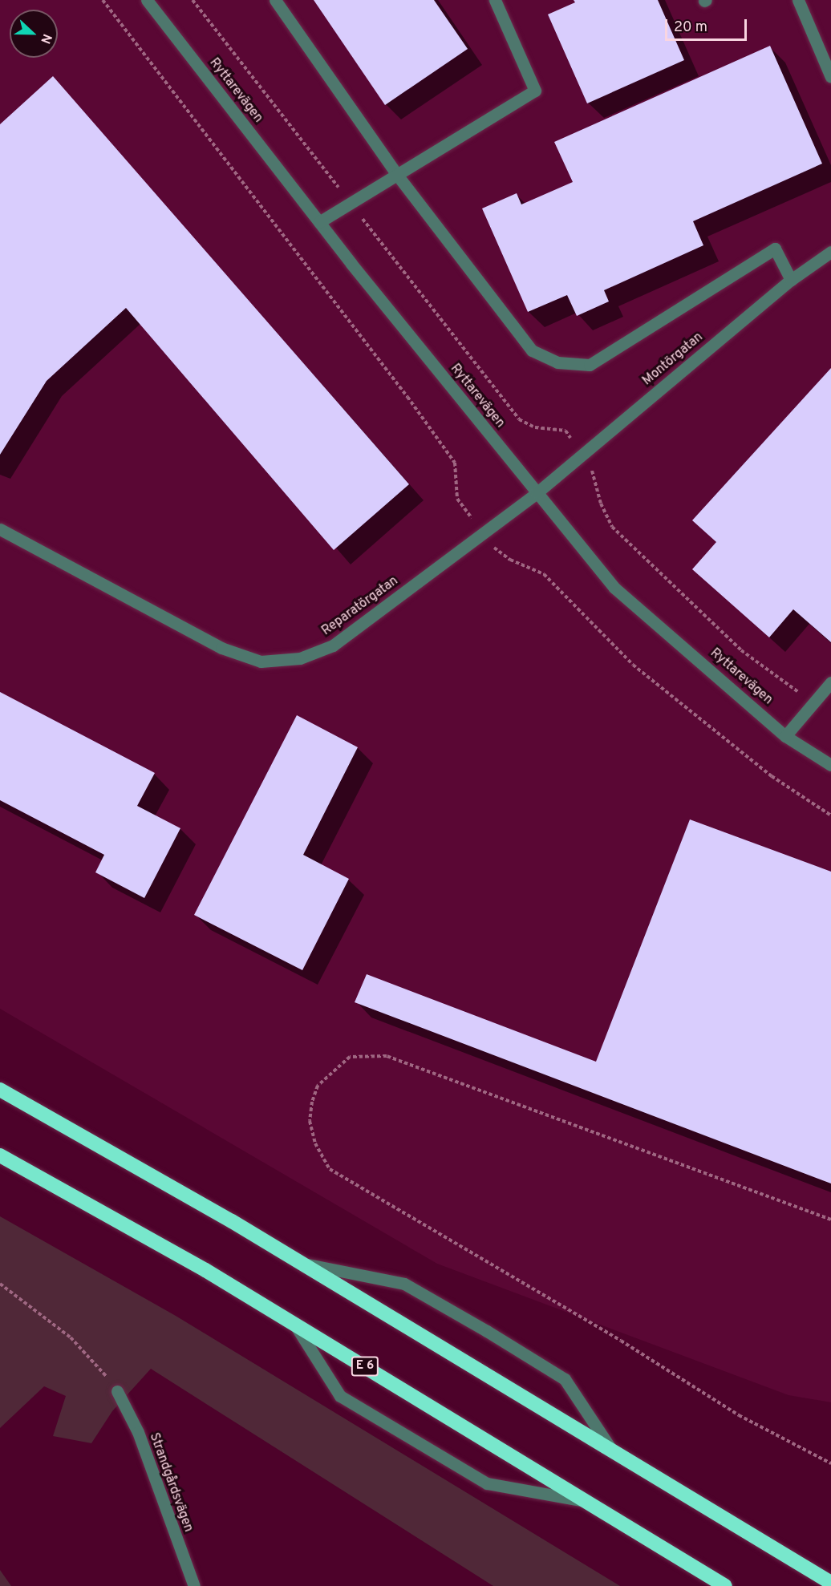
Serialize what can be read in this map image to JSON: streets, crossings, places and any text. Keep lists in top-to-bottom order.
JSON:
{
  "streets": {
    "highway": ["E 6"],
    "street": [
      "Ryttarevägen",
      "Montörgatan",
      "Reparatörgatan",
      "Strandgårdsvägen"
    ]
  },
  "crossings": [
    ["Ryttarevägen", "Montörgatan"],
    ["Ryttarevägen", "Reparatörgatan"],
    ["Montörgatan", "Reparatörgatan"]
  ],
  "scale_bar": "20 m",
  "north": "right"
}
